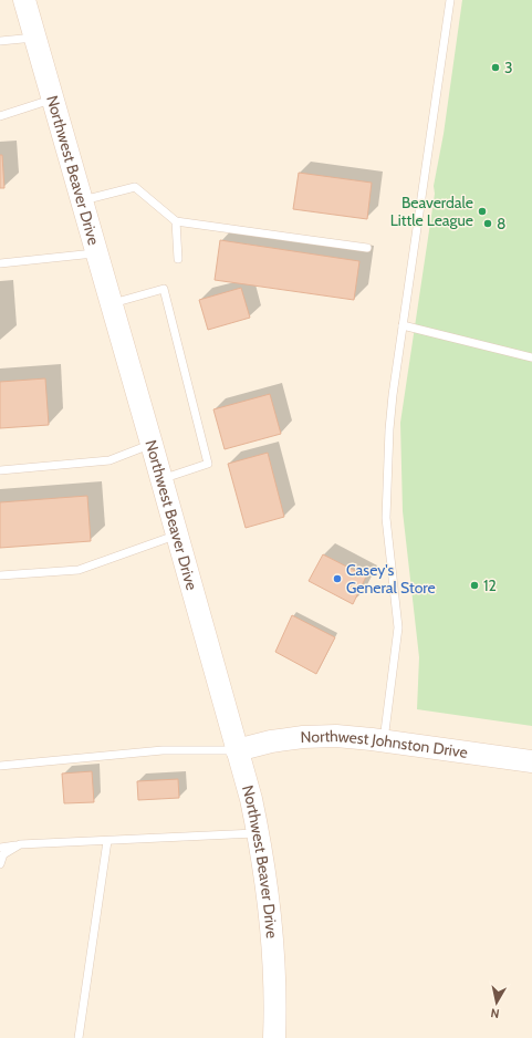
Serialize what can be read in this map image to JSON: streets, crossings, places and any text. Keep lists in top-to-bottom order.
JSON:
{
  "streets": {
    "main road": ["Northwest Beaver Drive", "Northwest Johnston Drive"]
  },
  "crossings": [
    ["Northwest Beaver Drive", "Northwest Johnston Drive"]
  ],
  "places": [
    "3",
    "Beaverdale Little League",
    "8",
    "Casey's General Store",
    "12"
  ],
  "north": "bottom"
}
